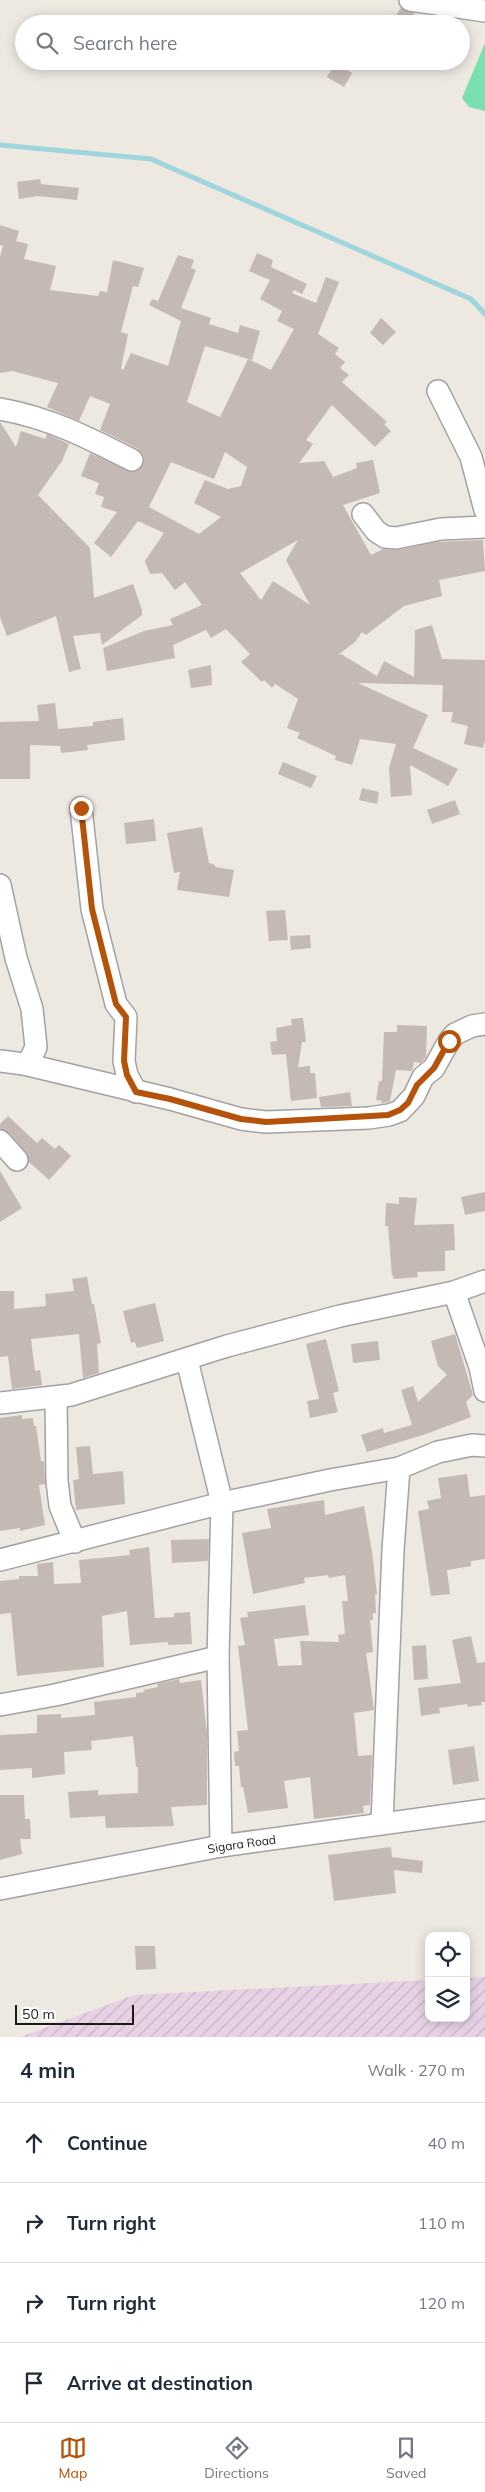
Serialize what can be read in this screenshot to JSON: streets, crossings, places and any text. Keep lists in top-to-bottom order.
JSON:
{
  "streets": {
    "street": ["Sigara Road"]
  },
  "scale_bar": "50 m",
  "page": {
    "search": "Search here",
    "scale": "50 m",
    "heading": ["4 min", "Walk · 270 m"],
    "list": [
      ["Continue", "40 m"],
      ["Turn right", "110 m"],
      ["Turn right", "120 m"],
      "Arrive at destination"
    ],
    "nav": ["Map", "Directions", "Saved"]
  }
}
